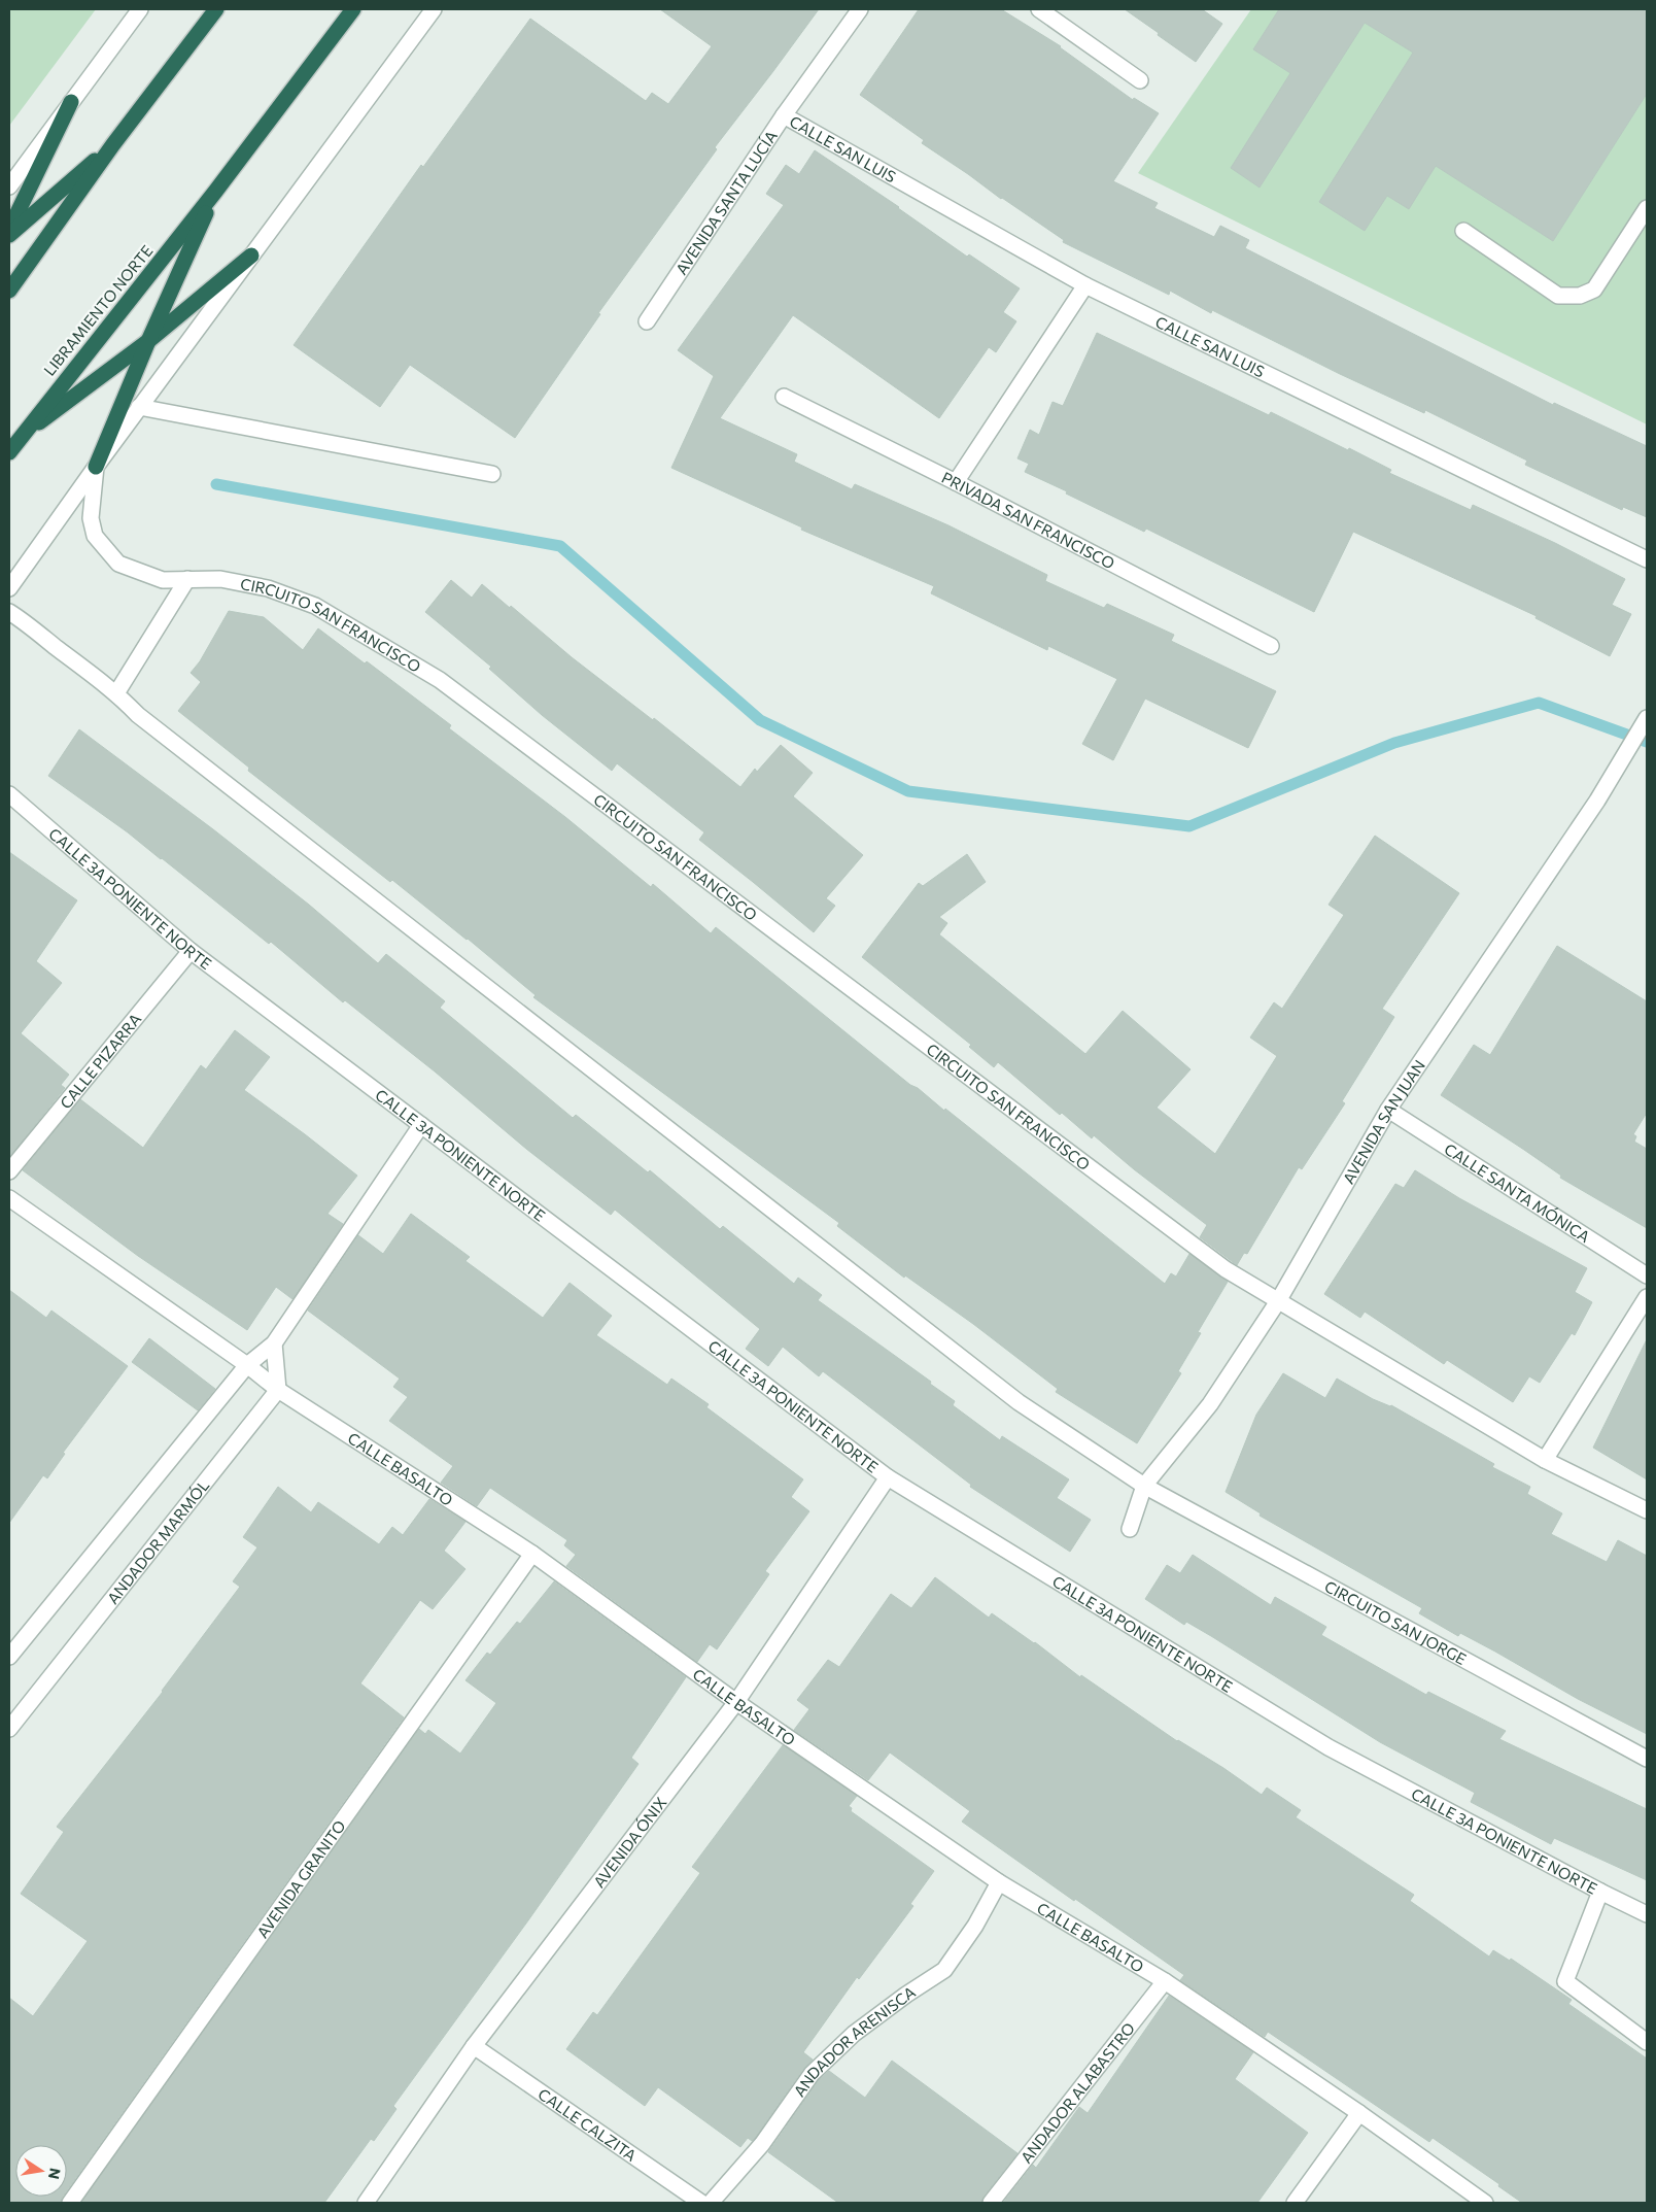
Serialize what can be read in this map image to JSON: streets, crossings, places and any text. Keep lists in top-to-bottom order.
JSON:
{
  "streets": {
    "highway": ["LIBRAMIENTO NORTE"],
    "street": [
      "CALLE SAN LUIS",
      "AVENIDA SANTA LUCÍA",
      "PRIVADA SAN FRANCISCO",
      "CIRCUITO SAN FRANCISCO",
      "CALLE 3A PONIENTE NORTE",
      "CALLE PIZARRA",
      "AVENIDA SAN JUAN",
      "CALLE SANTA MÓNICA",
      "CALLE BASALTO",
      "ANDADOR MARMÓL",
      "CIRCUITO SAN JORGE",
      "AVENIDA ÓNIX",
      "AVENIDA GRANITO",
      "ANDADOR ARENISCA",
      "ANDADOR ALABASTRO",
      "CALLE CALZITA"
    ]
  },
  "crossings": [
    ["CALLE SAN LUIS", "AVENIDA SANTA LUCÍA"],
    ["CIRCUITO SAN FRANCISCO", "AVENIDA SAN JUAN"],
    ["CALLE 3A PONIENTE NORTE", "CALLE PIZARRA"],
    ["CALLE 3A PONIENTE NORTE", "AVENIDA ÓNIX"],
    ["AVENIDA SAN JUAN", "CALLE SANTA MÓNICA"],
    ["AVENIDA SAN JUAN", "CIRCUITO SAN JORGE"],
    ["CALLE BASALTO", "ANDADOR MARMÓL"],
    ["CALLE BASALTO", "AVENIDA ÓNIX"],
    ["CALLE BASALTO", "AVENIDA GRANITO"],
    ["CALLE BASALTO", "ANDADOR ARENISCA"],
    ["CALLE BASALTO", "ANDADOR ALABASTRO"],
    ["AVENIDA ÓNIX", "CALLE CALZITA"]
  ],
  "north": "right"
}
